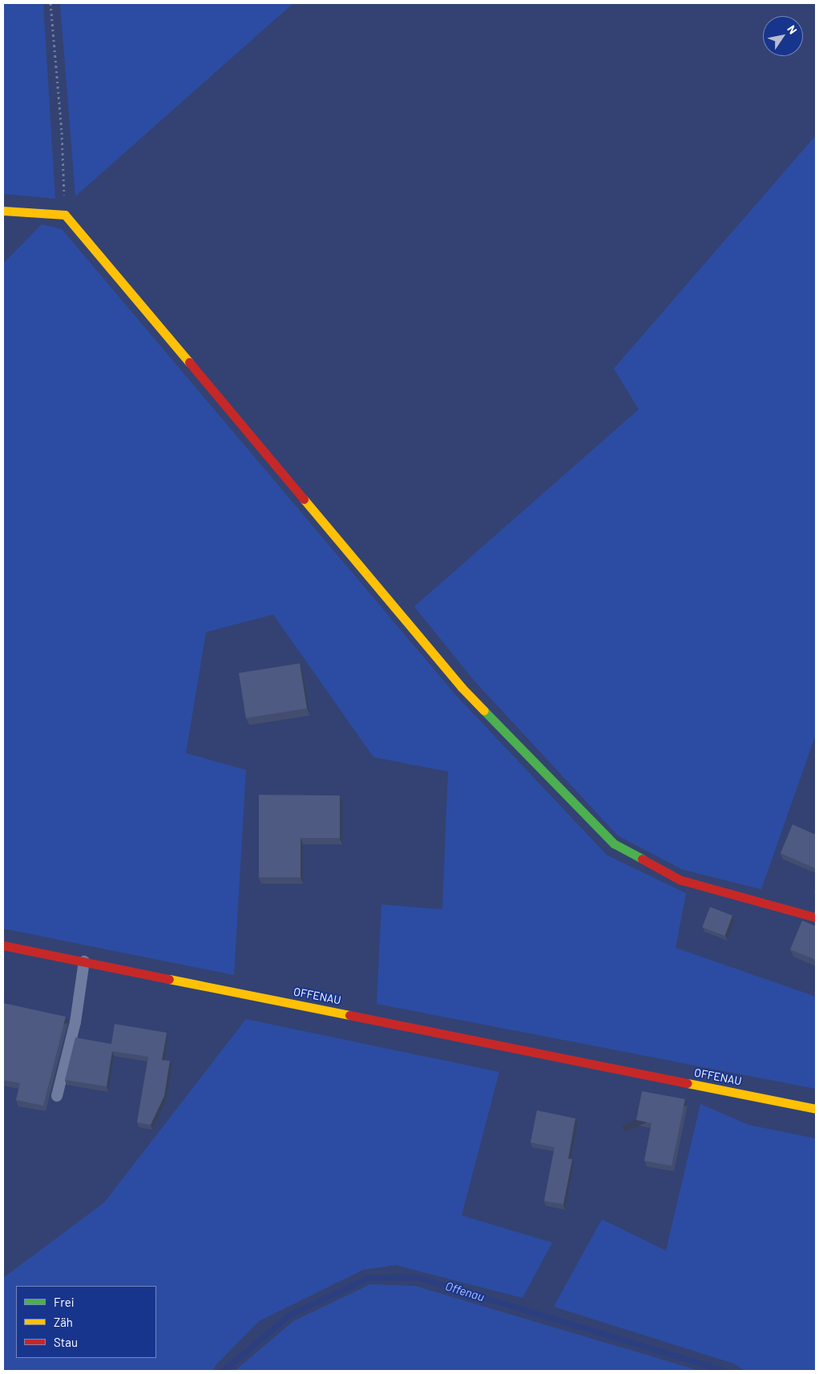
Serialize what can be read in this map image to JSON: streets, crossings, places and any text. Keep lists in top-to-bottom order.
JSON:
{
  "streets": {
    "street": ["OFFENAU"]
  },
  "water": ["Offenau"],
  "legend": ["Frei", "Zäh", "Stau"],
  "north": "top right"
}
